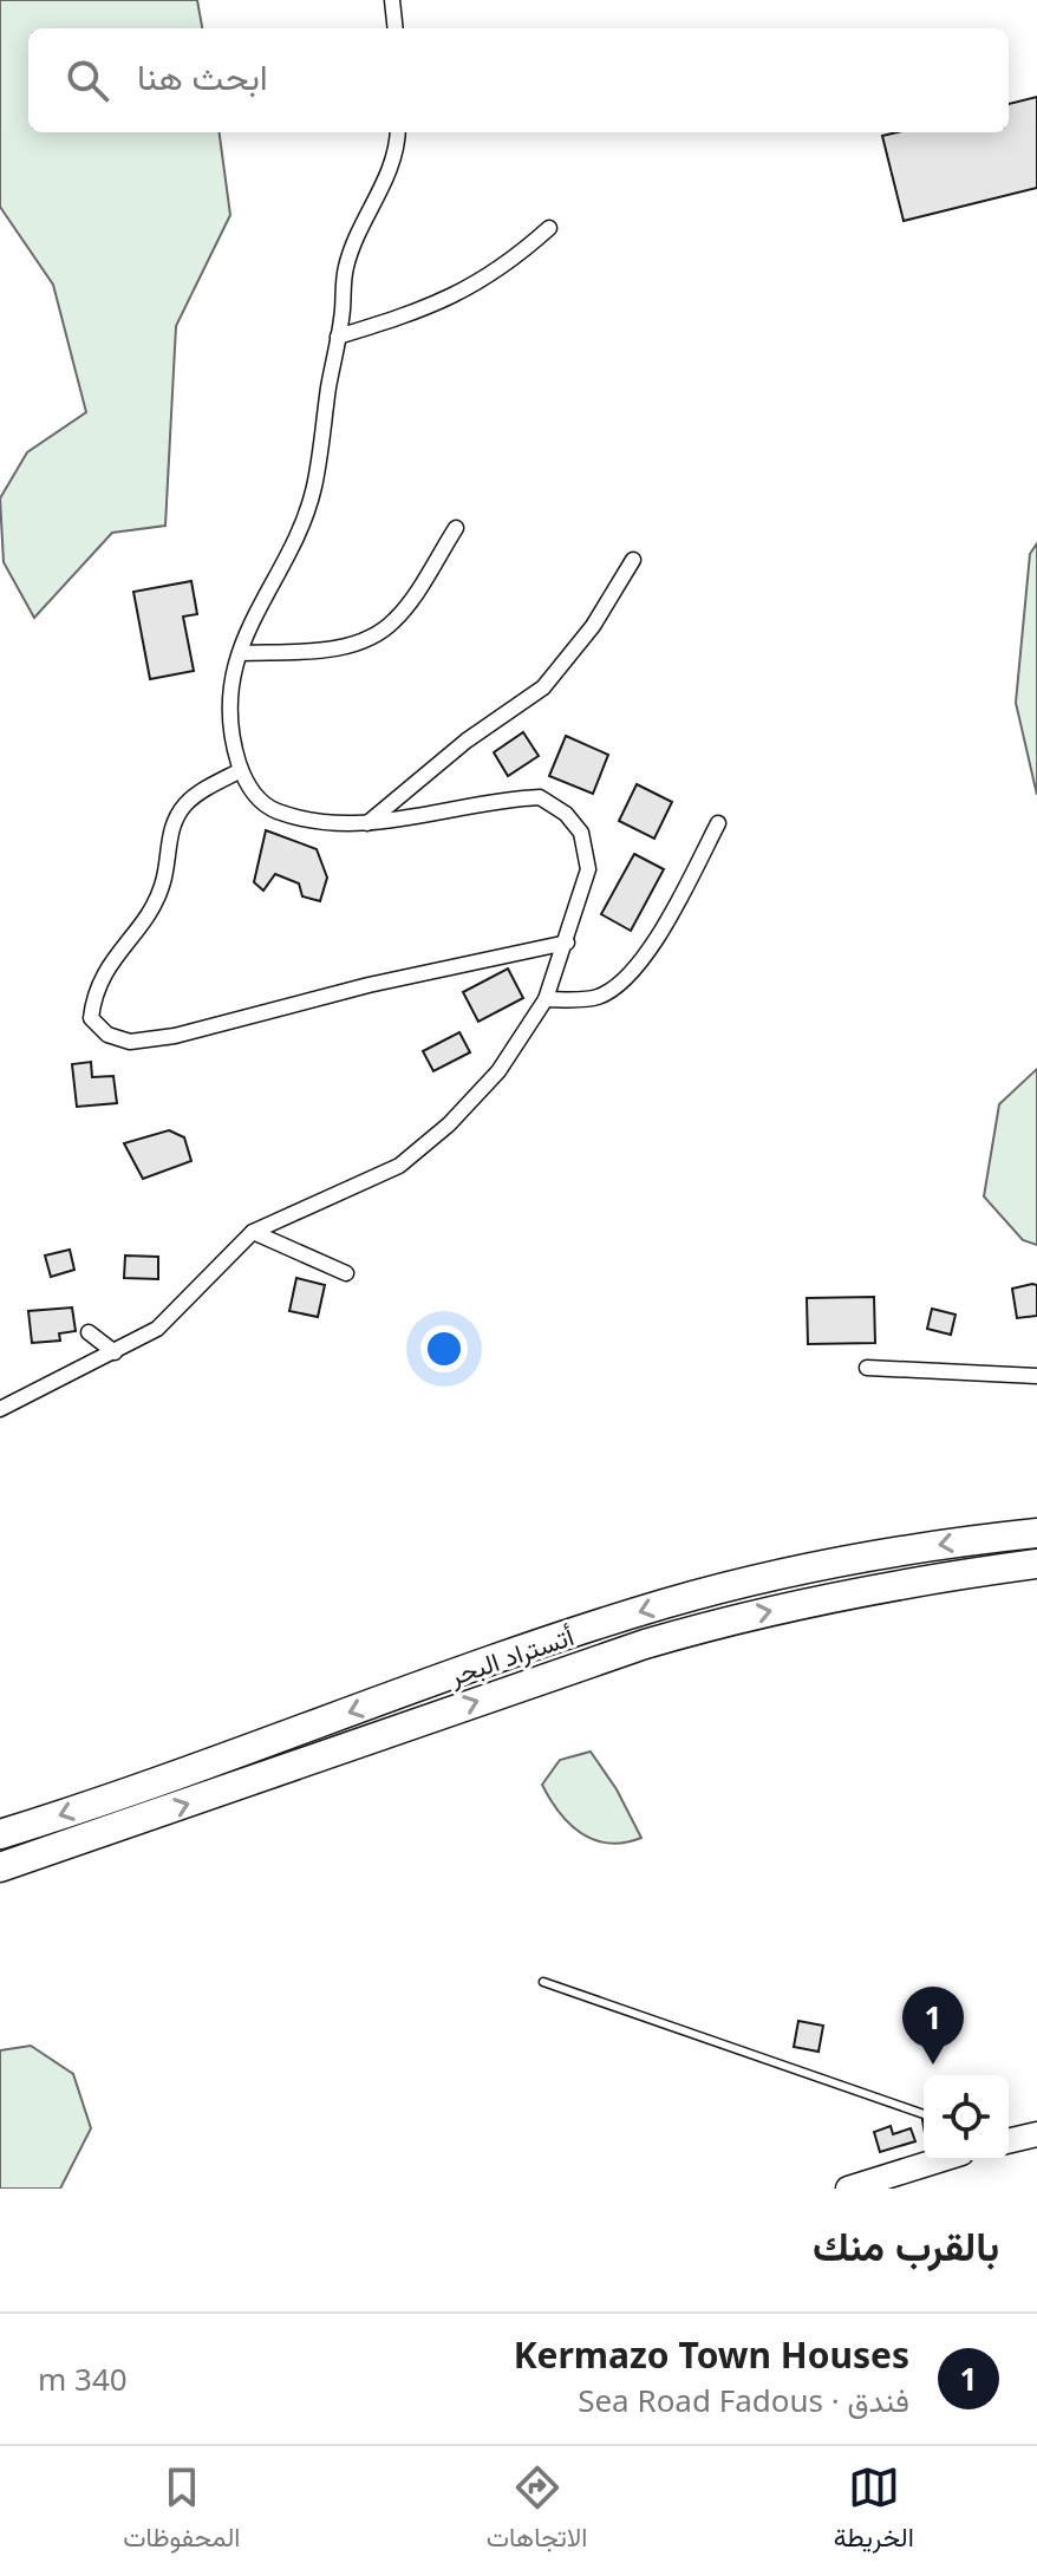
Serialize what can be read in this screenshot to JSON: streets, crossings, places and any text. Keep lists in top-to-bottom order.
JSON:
{
  "streets": {
    "highway": ["أتستراد البحر"]
  },
  "page": {
    "search": "ابحث هنا",
    "pins": "1",
    "heading": "بالقرب منك",
    "list": [
      {
        "mark": "1",
        "name": "Kermazo Town Houses",
        "note": "فندق · Sea Road Fadous",
        "value": "340 m"
      }
    ],
    "nav": ["الخريطة", "الاتجاهات", "المحفوظات"]
  }
}
